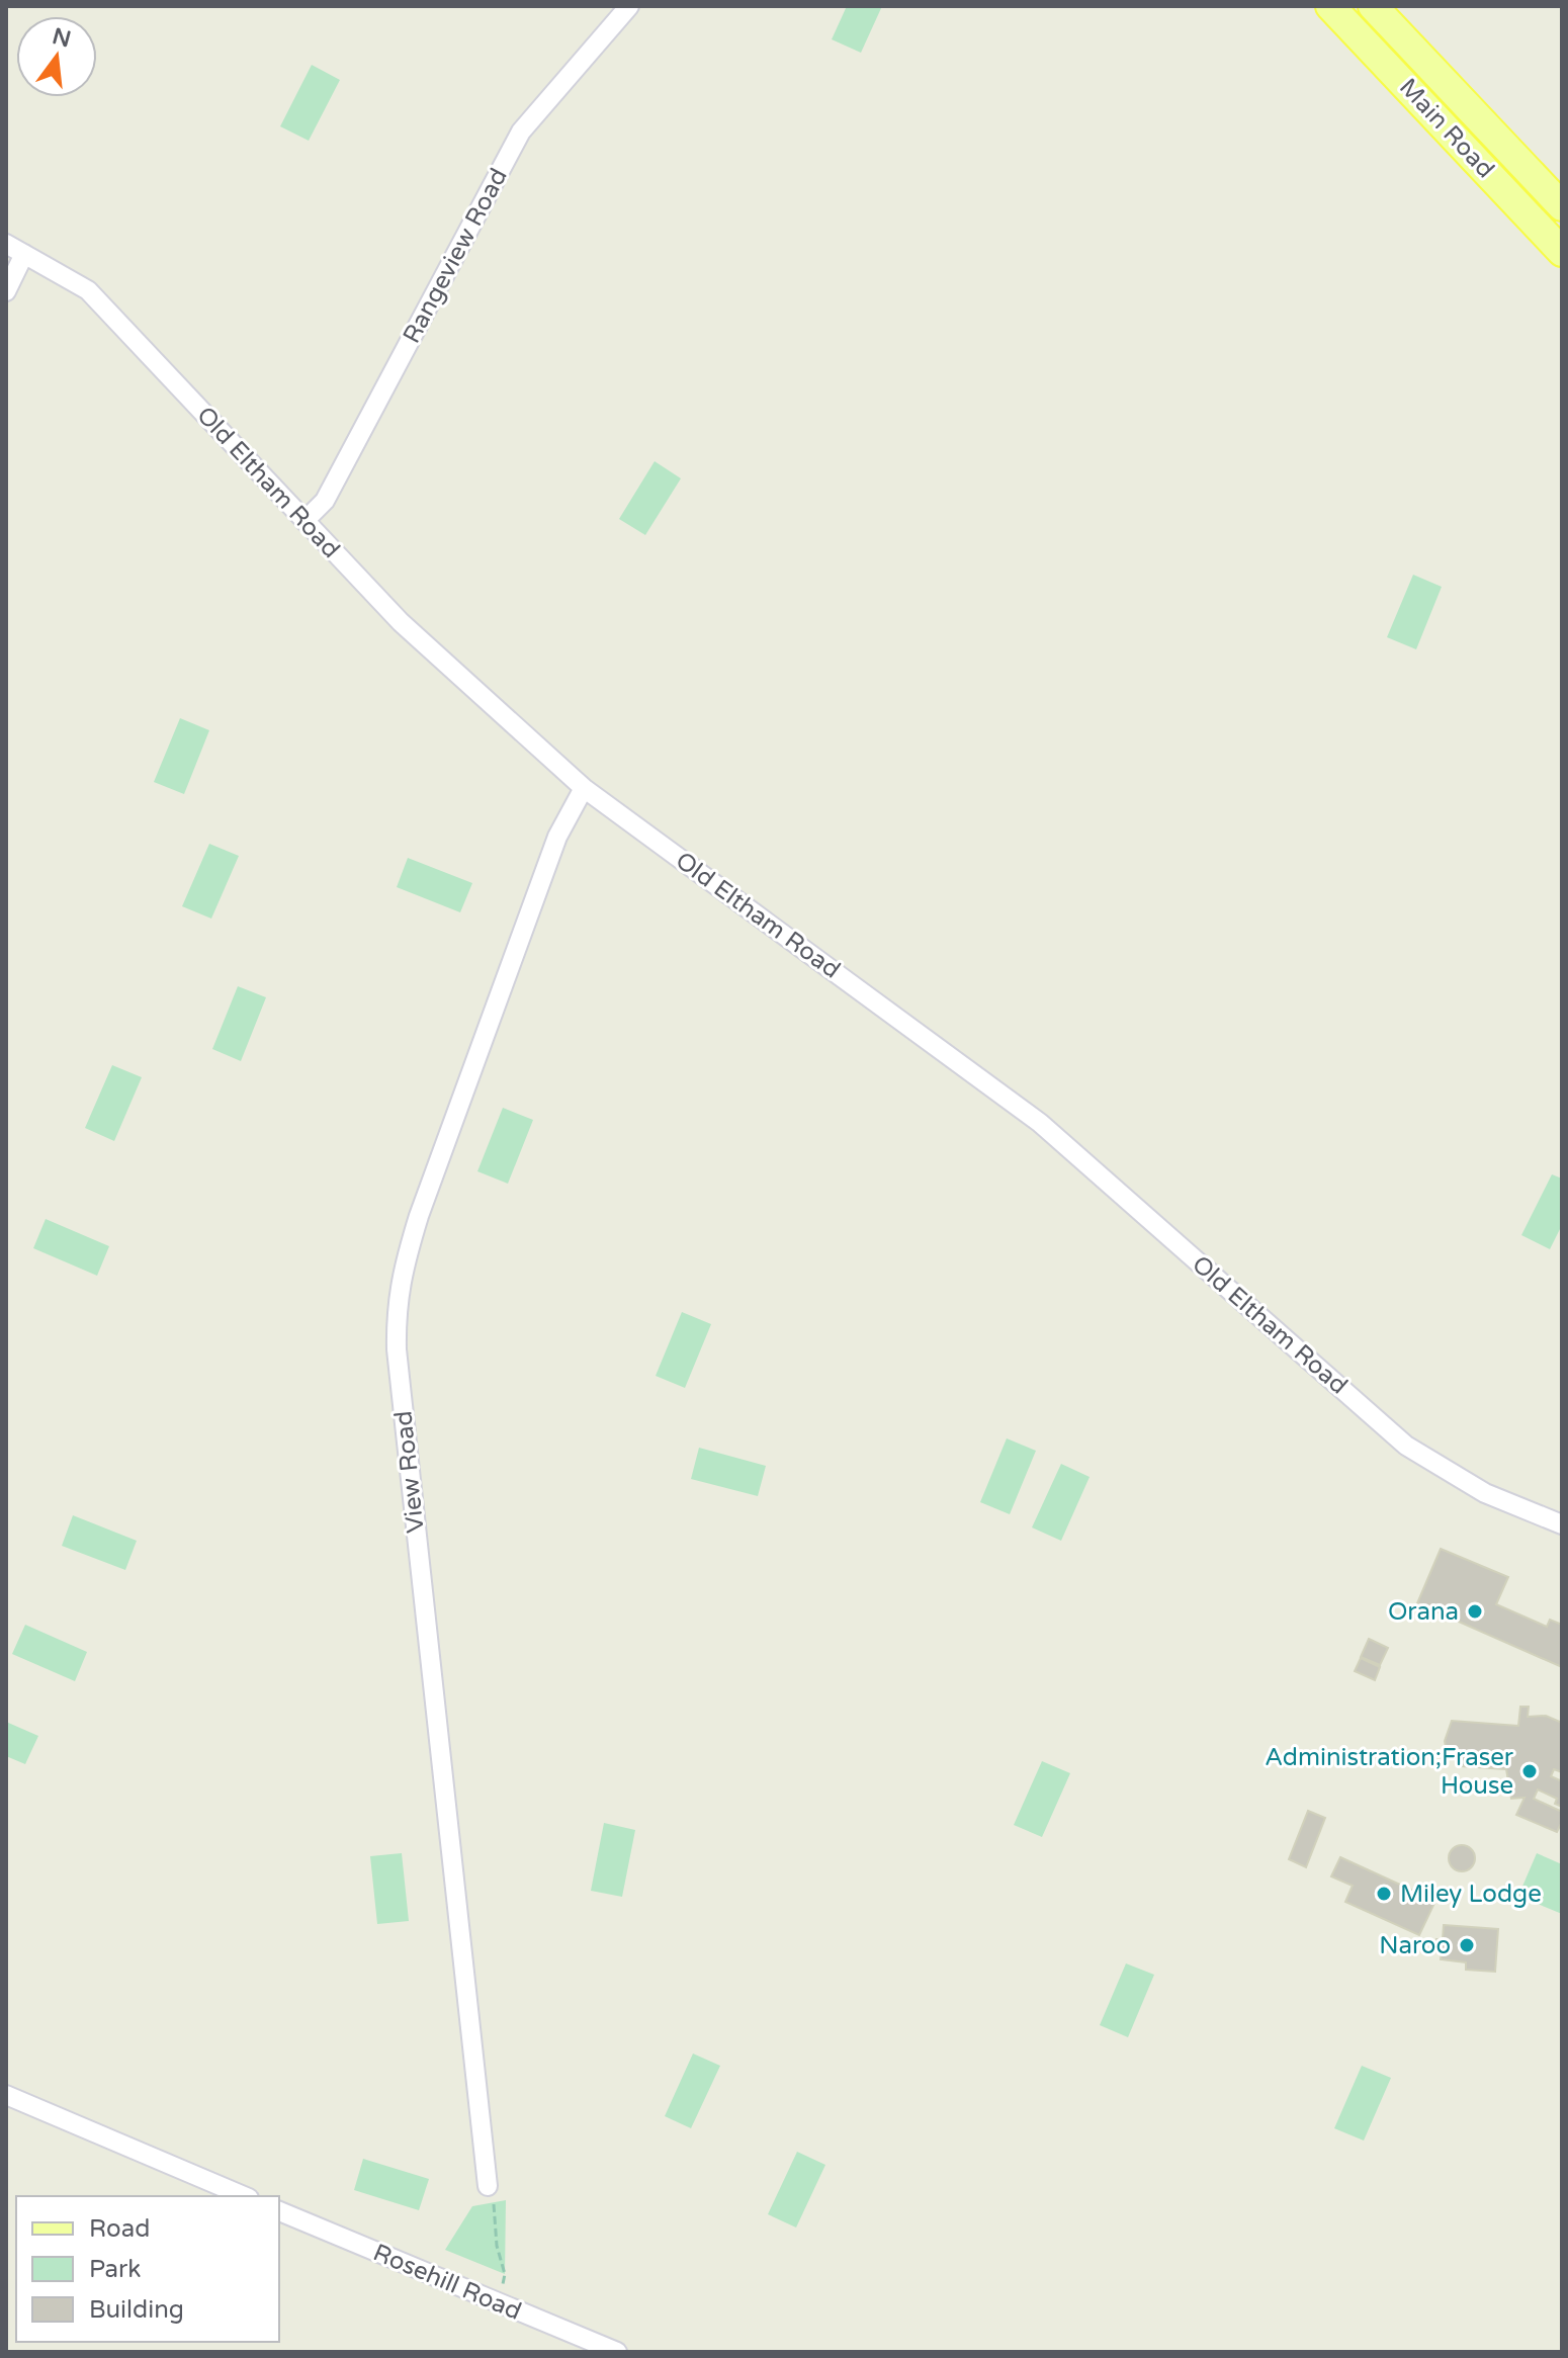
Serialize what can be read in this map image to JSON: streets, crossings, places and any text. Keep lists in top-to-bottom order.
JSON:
{
  "streets": {
    "main road": ["Main Road"],
    "street": [
      "Rangeview Road",
      "Old Eltham Road",
      "View Road",
      "Rosehill Road"
    ]
  },
  "crossings": [
    ["Rangeview Road", "Old Eltham Road"],
    ["Old Eltham Road", "View Road"]
  ],
  "places": [
    "Orana",
    "Administration;Fraser House",
    "Miley Lodge",
    "Naroo"
  ],
  "legend": ["Road", "Park", "Building"],
  "north": "top"
}
